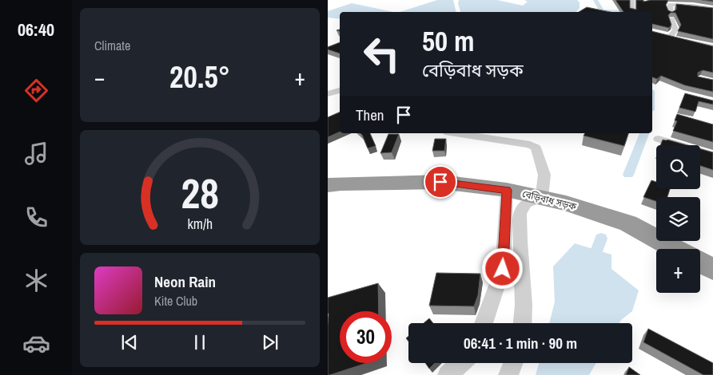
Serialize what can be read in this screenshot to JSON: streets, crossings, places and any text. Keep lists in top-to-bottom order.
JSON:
{
  "streets": {
    "highway": ["বেড়িবাধ সড়ক"]
  },
  "page": {
    "tabs": "06:40",
    "tile": "Climate",
    "turn": ["50 m", "বেড়িবাধ সড়ক"],
    "heat": ["−", "20.5°", "+"],
    "then": "Then",
    "map_buttons": "+",
    "song": ["Neon Rain", "Kite Club"],
    "limit": "30",
    "trip": "06:41 · 1 min · 90 m",
    "gauge": ["28", "km/h"]
  }
}
